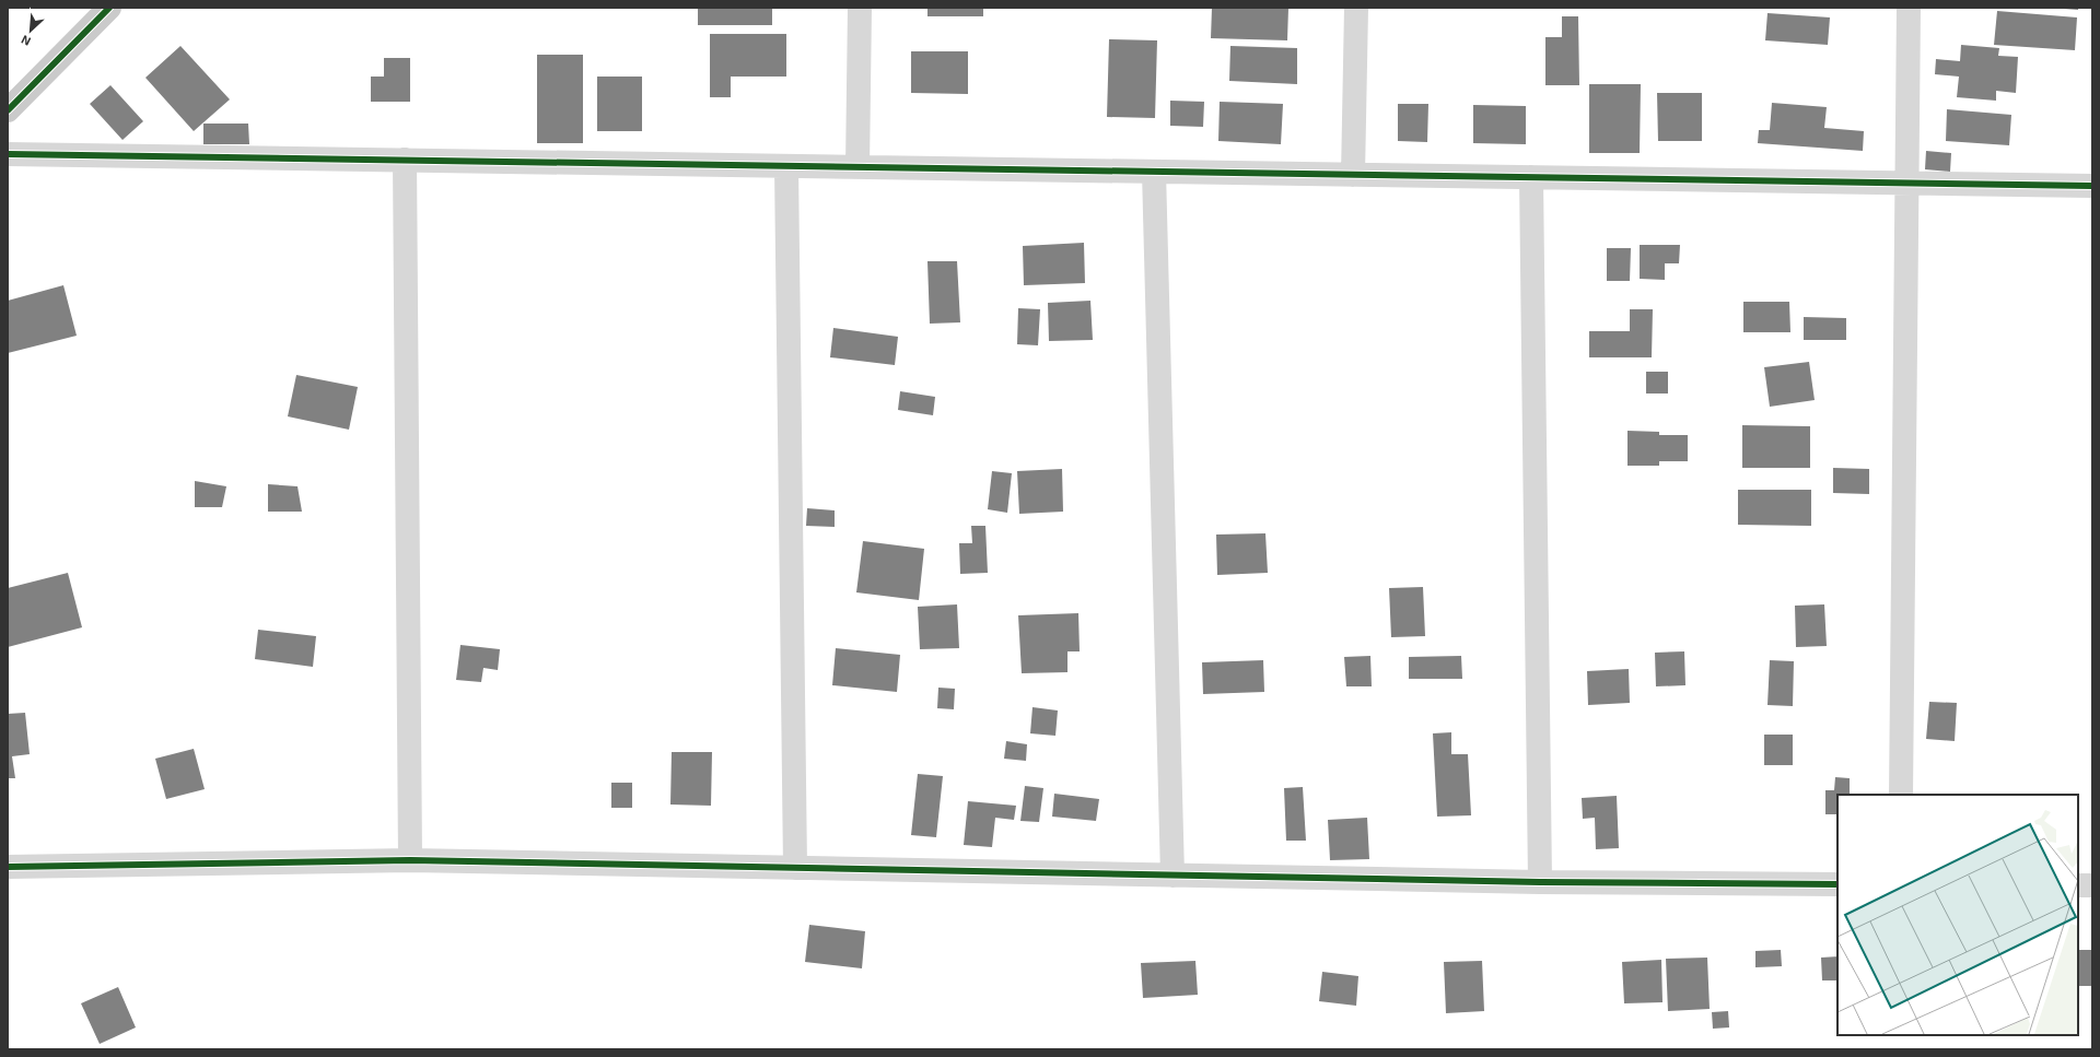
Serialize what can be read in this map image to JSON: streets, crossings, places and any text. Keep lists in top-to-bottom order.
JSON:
{
  "north": "bottom left"
}
